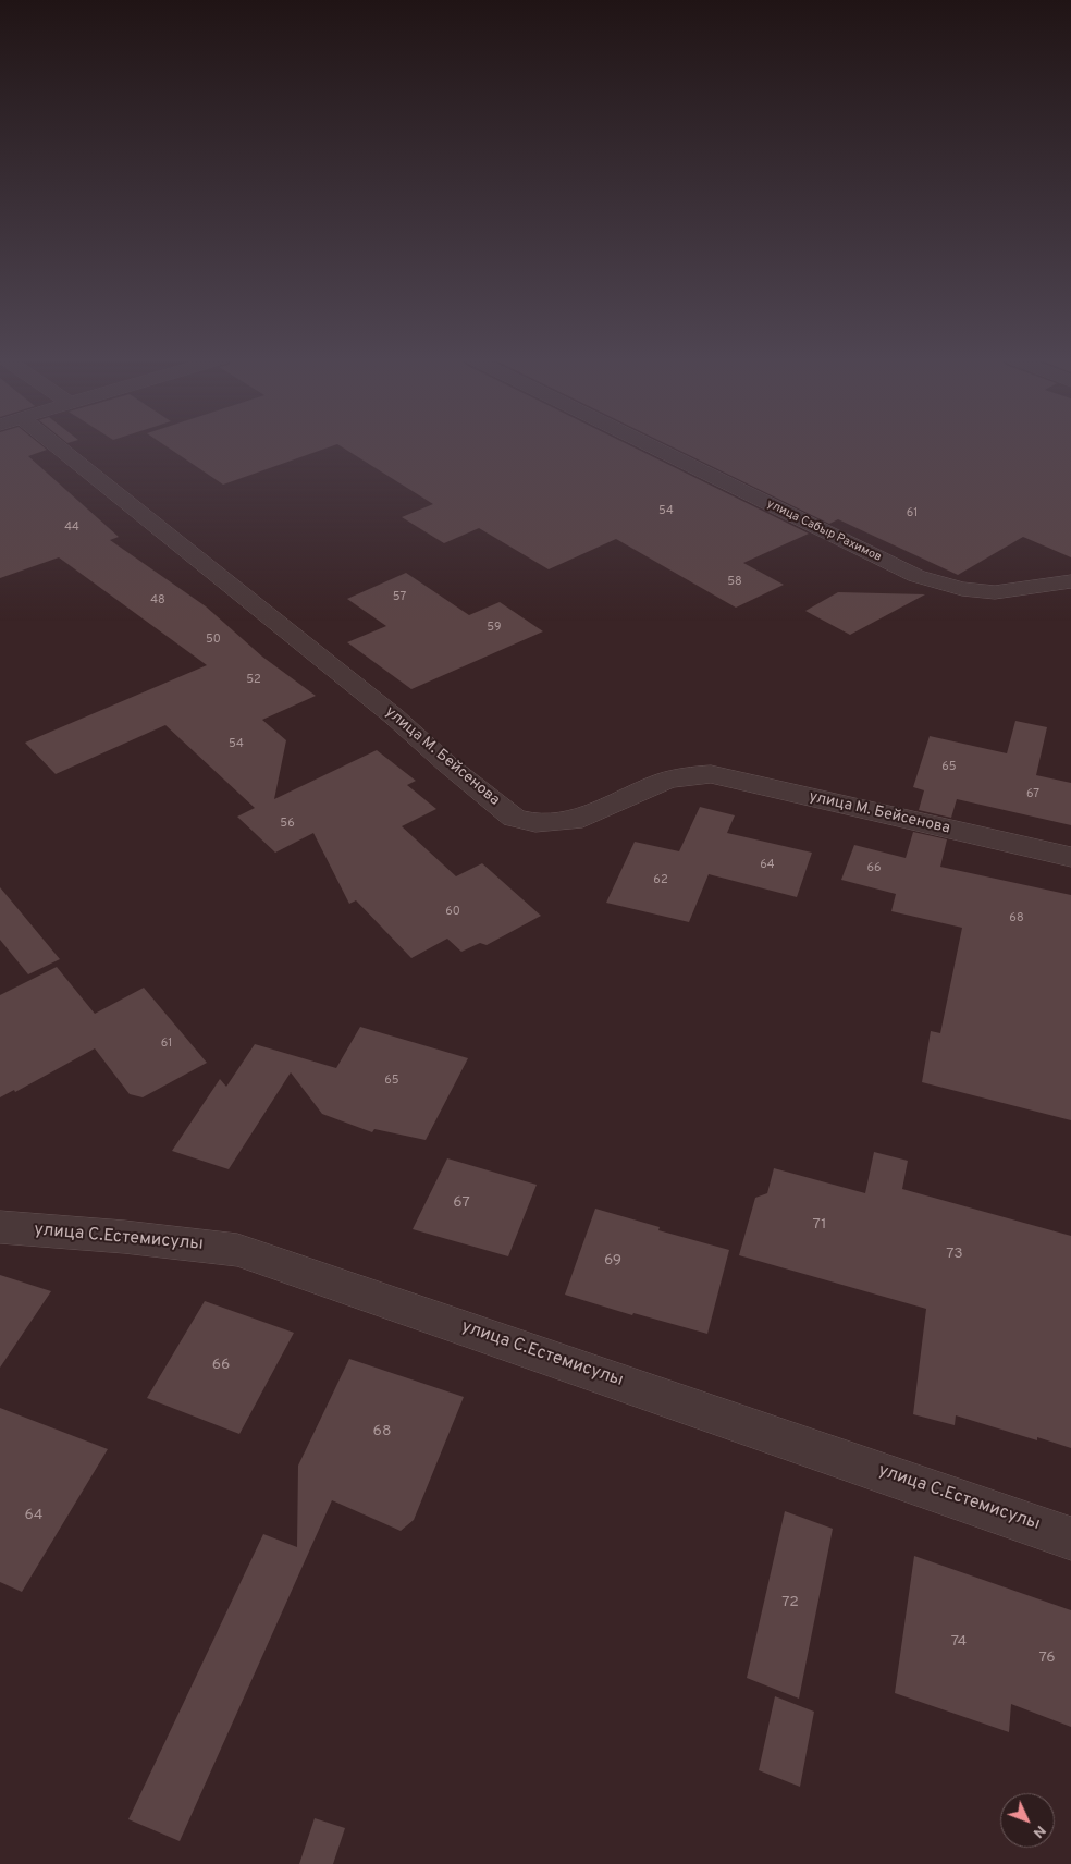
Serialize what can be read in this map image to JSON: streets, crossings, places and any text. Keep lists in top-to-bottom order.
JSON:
{
  "streets": {
    "street": ["улица Сабыр Рахимов", "улица М. Бейсенова", "улица С.Естемисулы"]
  },
  "house_numbers": [
    "54",
    "61",
    "44",
    "58",
    "57",
    "48",
    "59",
    "50",
    "52",
    "54",
    "65",
    "67",
    "56",
    "64",
    "66",
    "62",
    "60",
    "68",
    "61",
    "65",
    "67",
    "71",
    "73",
    "69",
    "66",
    "68",
    "64",
    "72",
    "74",
    "76"
  ],
  "north": "bottom right"
}
